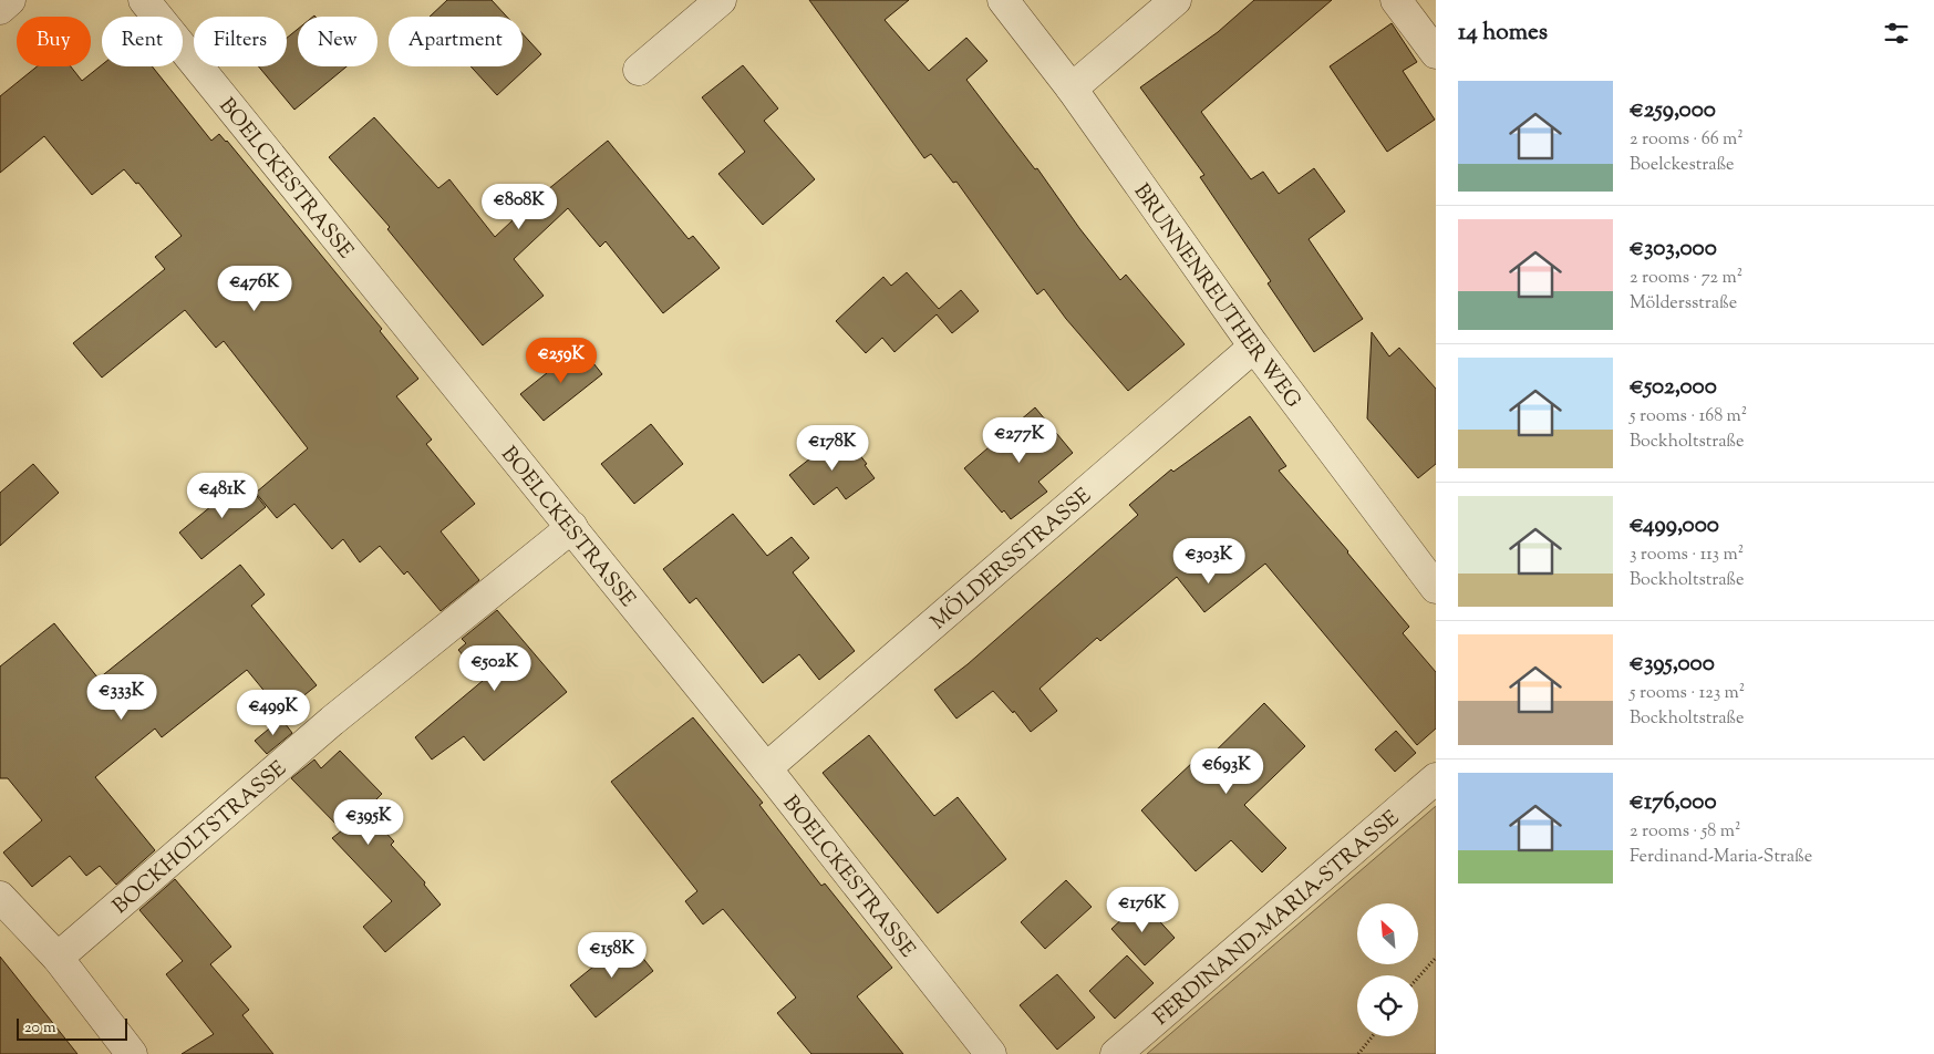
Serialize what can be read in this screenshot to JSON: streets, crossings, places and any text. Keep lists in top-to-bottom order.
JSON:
{
  "streets": {
    "street": [
      "BOELCKESTRASSE",
      "BRUNNENREUTHER WEG",
      "MÖLDERSSTRASSE",
      "BOCKHOLTSTRASSE",
      "FERDINAND-MARIA-STRASSE"
    ]
  },
  "crossings": [
    ["BOELCKESTRASSE", "MÖLDERSSTRASSE"],
    ["BOELCKESTRASSE", "BOCKHOLTSTRASSE"],
    ["BRUNNENREUTHER WEG", "MÖLDERSSTRASSE"]
  ],
  "scale_bar": "20 m",
  "north": "top left",
  "page": {
    "heading": "14 homes",
    "chip": [
      "Buy",
      "Rent",
      "Filters",
      "New",
      "Apartment"
    ],
    "list": [
      {
        "name": "€259,000",
        "note": "2 rooms · 66 m² · Boelckestraße"
      },
      {
        "name": "€303,000",
        "note": "2 rooms · 72 m² · Möldersstraße"
      },
      {
        "name": "€502,000",
        "note": "5 rooms · 168 m² · Bockholtstraße"
      },
      {
        "name": "€499,000",
        "note": "3 rooms · 113 m² · Bockholtstraße"
      },
      {
        "name": "€395,000",
        "note": "5 rooms · 123 m² · Bockholtstraße"
      },
      {
        "name": "€176,000",
        "note": "2 rooms · 58 m² · Ferdinand-Maria-Straße"
      }
    ],
    "price": [
      "€808K",
      "€476K",
      "€259K",
      "€277K",
      "€178K",
      "€481K",
      "€303K",
      "€502K",
      "€333K",
      "€499K",
      "€693K",
      "€395K",
      "€176K",
      "€158K"
    ],
    "scale": "20 m"
  }
}
